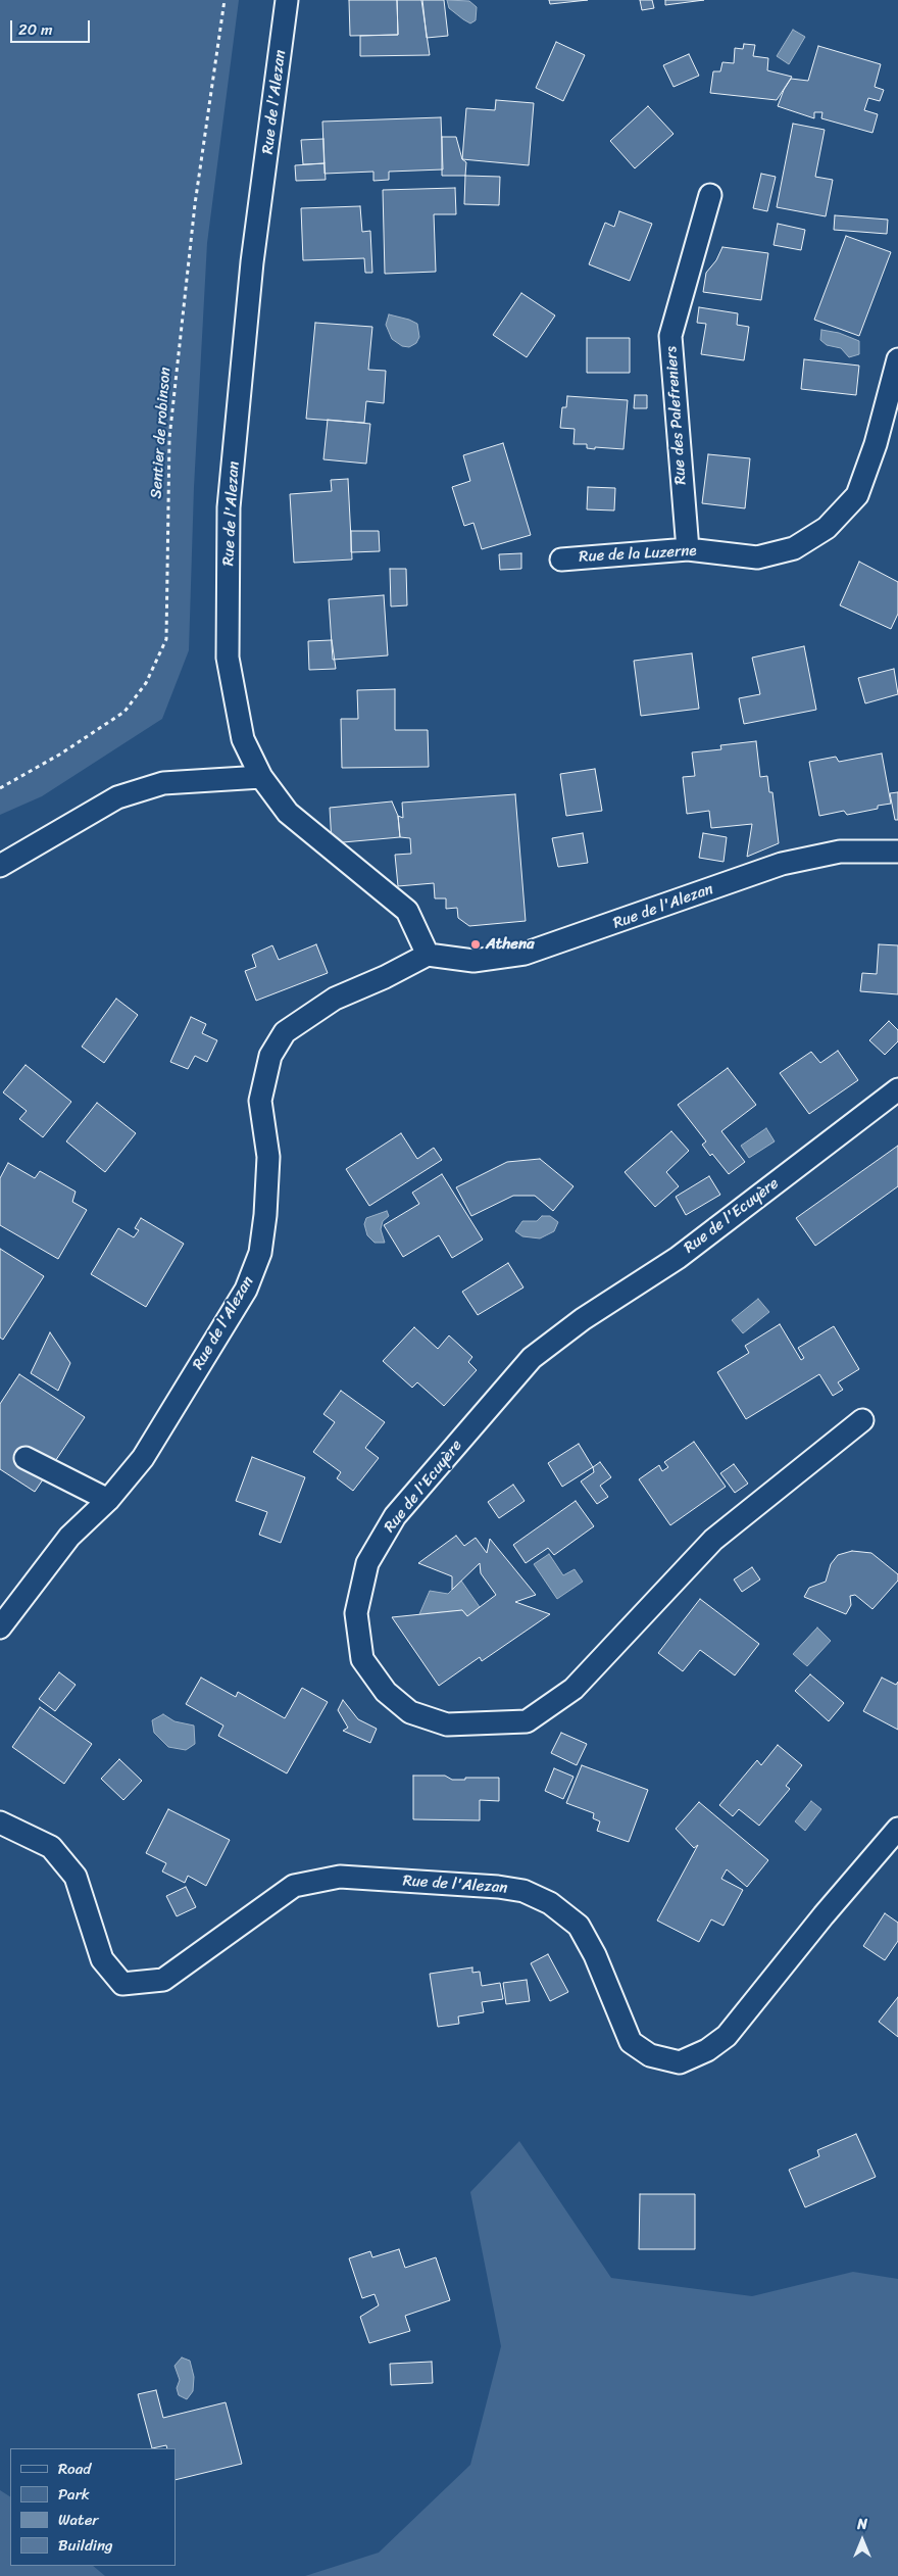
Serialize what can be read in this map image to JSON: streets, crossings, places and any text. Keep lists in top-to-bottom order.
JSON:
{
  "streets": {
    "street": [
      "Rue de l'Alezan",
      "Rue des Palefreniers",
      "Rue de la Luzerne",
      "Rue de l'Ecuyère"
    ],
    "path": ["Sentier de robinson"]
  },
  "crossings": [
    ["Rue des Palefreniers", "Rue de la Luzerne"]
  ],
  "places": ["Athena"],
  "legend": [
    "Road",
    "Park",
    "Water",
    "Building"
  ],
  "scale_bar": "20 m",
  "north": "top"
}
